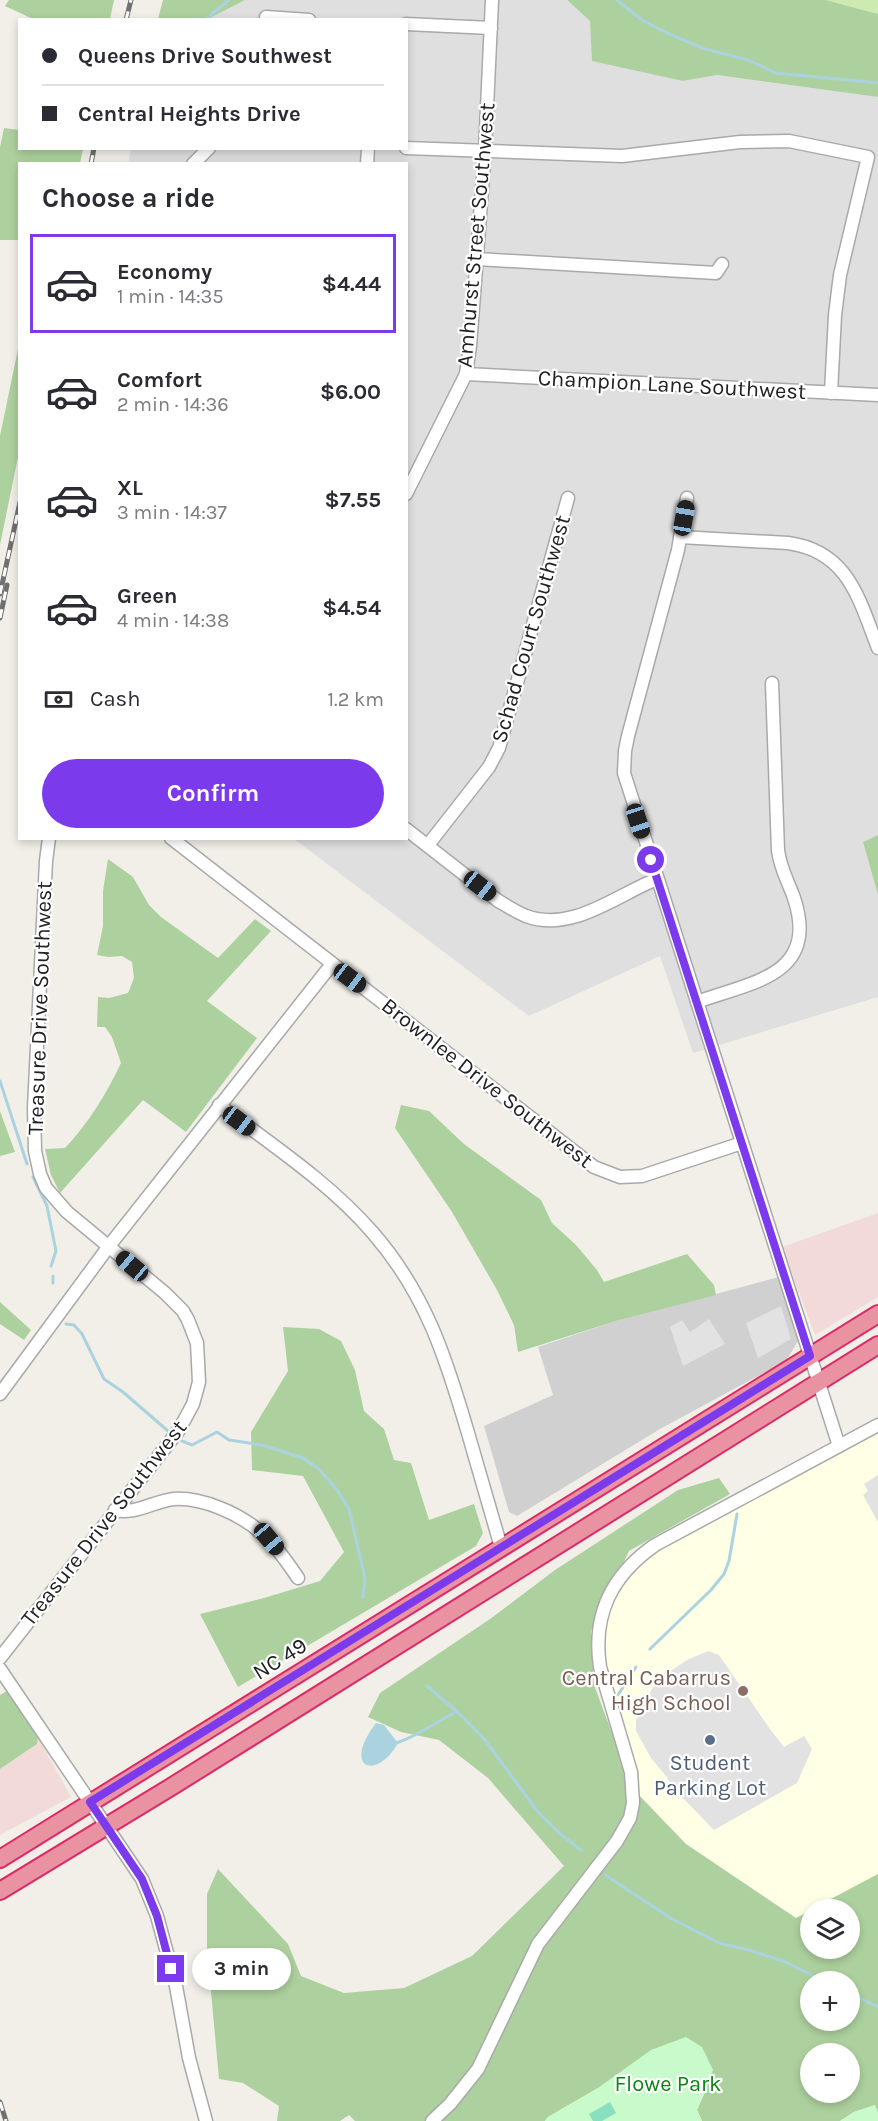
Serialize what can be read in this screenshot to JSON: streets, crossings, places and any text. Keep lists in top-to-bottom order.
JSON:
{
  "streets": {
    "highway": ["NC 49"],
    "street": [
      "Amhurst Street Southwest",
      "Champion Lane Southwest",
      "Schad Court Southwest",
      "Treasure Drive Southwest",
      "Brownlee Drive Southwest"
    ]
  },
  "crossings": [
    ["Amhurst Street Southwest", "Champion Lane Southwest"]
  ],
  "parks": ["Flowe Park"],
  "places": ["Central Cabarrus High School", "Student Parking Lot"],
  "page": {
    "banner": ["Queens Drive Southwest", "Central Heights Drive"],
    "heading": "Choose a ride",
    "list": [
      {
        "name": "Economy",
        "note": "1 min · 14:35",
        "value": "$4.44"
      },
      {
        "name": "Comfort",
        "note": "2 min · 14:36",
        "value": "$6.00"
      },
      {
        "name": "XL",
        "note": "3 min · 14:37",
        "value": "$7.55"
      },
      {
        "name": "Green",
        "note": "4 min · 14:38",
        "value": "$4.54"
      }
    ],
    "pay": ["Cash", "1.2 km"],
    "buttons": "Confirm",
    "map_buttons": ["+", "−"],
    "bubble": "3 min"
  }
}
